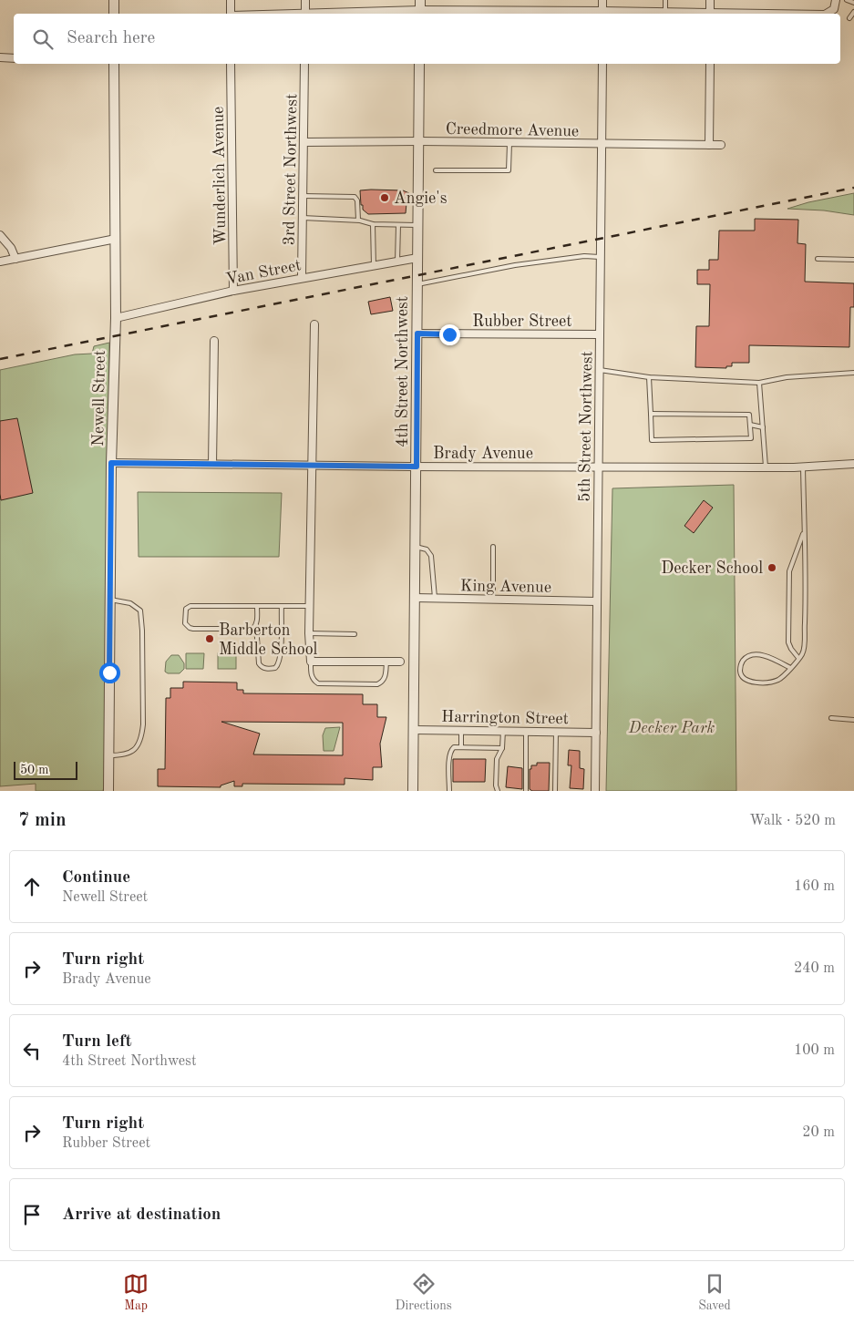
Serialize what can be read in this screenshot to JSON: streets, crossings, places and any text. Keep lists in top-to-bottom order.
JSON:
{
  "streets": {
    "street": [
      "Creedmore Avenue",
      "3rd Street Northwest",
      "Wunderlich Avenue",
      "Van Street",
      "Rubber Street",
      "4th Street Northwest",
      "Newell Street",
      "5th Street Northwest",
      "Brady Avenue",
      "King Avenue",
      "Harrington Street"
    ]
  },
  "crossings": [
    ["Creedmore Avenue", "3rd Street Northwest"],
    ["Creedmore Avenue", "4th Street Northwest"],
    ["Creedmore Avenue", "5th Street Northwest"],
    ["3rd Street Northwest", "Van Street"],
    ["Wunderlich Avenue", "Van Street"],
    ["Van Street", "4th Street Northwest"],
    ["Van Street", "Newell Street"],
    ["Rubber Street", "4th Street Northwest"],
    ["Rubber Street", "5th Street Northwest"],
    ["4th Street Northwest", "Brady Avenue"],
    ["4th Street Northwest", "King Avenue"],
    ["4th Street Northwest", "Harrington Street"],
    ["Newell Street", "Brady Avenue"],
    ["5th Street Northwest", "Brady Avenue"],
    ["5th Street Northwest", "King Avenue"],
    ["5th Street Northwest", "Harrington Street"]
  ],
  "parks": ["Decker Park"],
  "places": ["Angie's", "Decker School", "Barberton Middle School"],
  "scale_bar": "50 m",
  "page": {
    "search": "Search here",
    "scale": "50 m",
    "heading": ["7 min", "Walk · 520 m"],
    "list": [
      ["Continue", "Newell Street", "160 m"],
      ["Turn right", "Brady Avenue", "240 m"],
      ["Turn left", "4th Street Northwest", "100 m"],
      ["Turn right", "Rubber Street", "20 m"],
      "Arrive at destination"
    ],
    "nav": ["Map", "Directions", "Saved"]
  }
}
